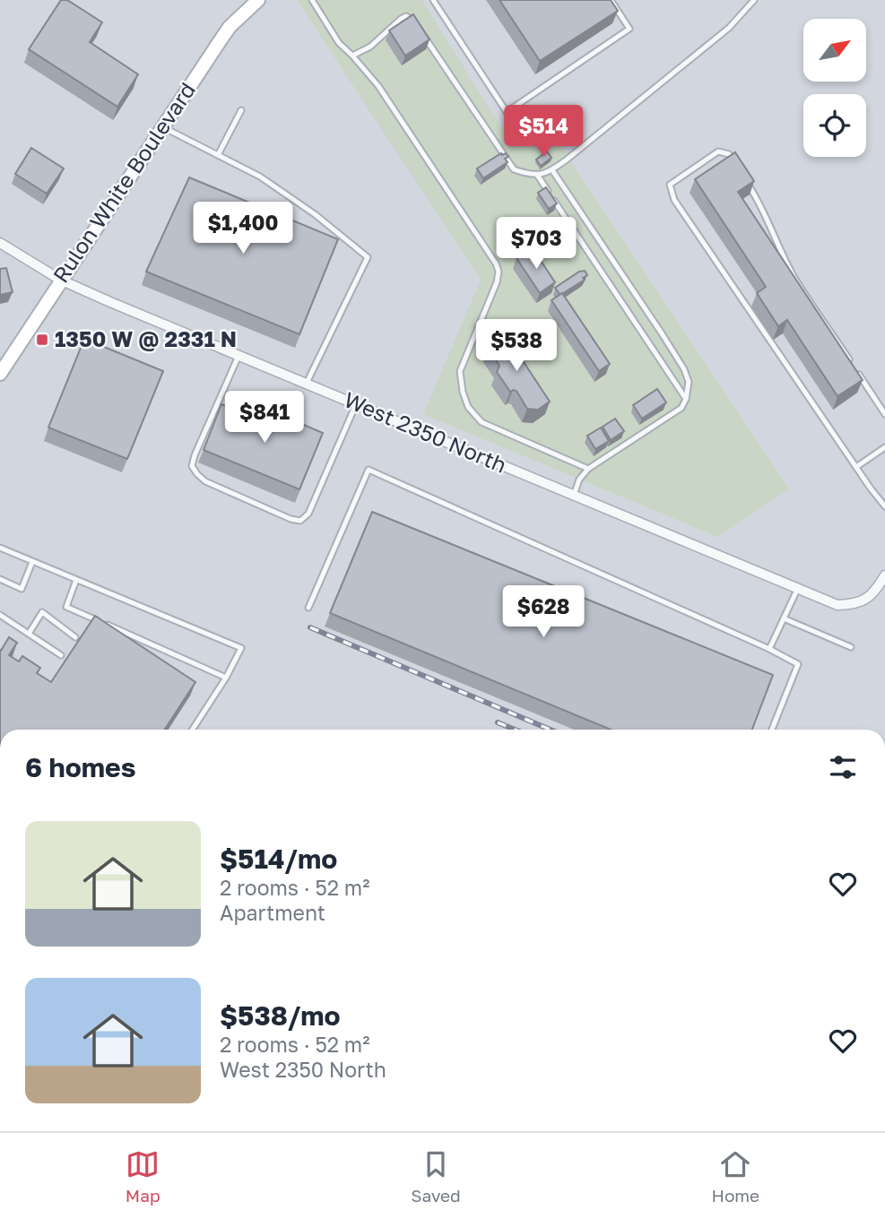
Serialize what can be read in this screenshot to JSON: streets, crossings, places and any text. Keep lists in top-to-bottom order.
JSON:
{
  "streets": {
    "street": ["Rulon White Boulevard", "West 2350 North"]
  },
  "crossings": [
    ["Rulon White Boulevard", "West 2350 North"]
  ],
  "places": {
    "transit": ["1350 W @ 2331 N"]
  },
  "north": "top right",
  "page": {
    "price": [
      "$514",
      "$1,400",
      "$703",
      "$538",
      "$841",
      "$628"
    ],
    "heading": "6 homes",
    "list": [
      {
        "name": "$514/mo",
        "note": "2 rooms · 52 m² · Apartment"
      },
      {
        "name": "$538/mo",
        "note": "2 rooms · 52 m² · West 2350 North"
      }
    ],
    "tabs": ["Map", "Saved", "Home"]
  }
}
